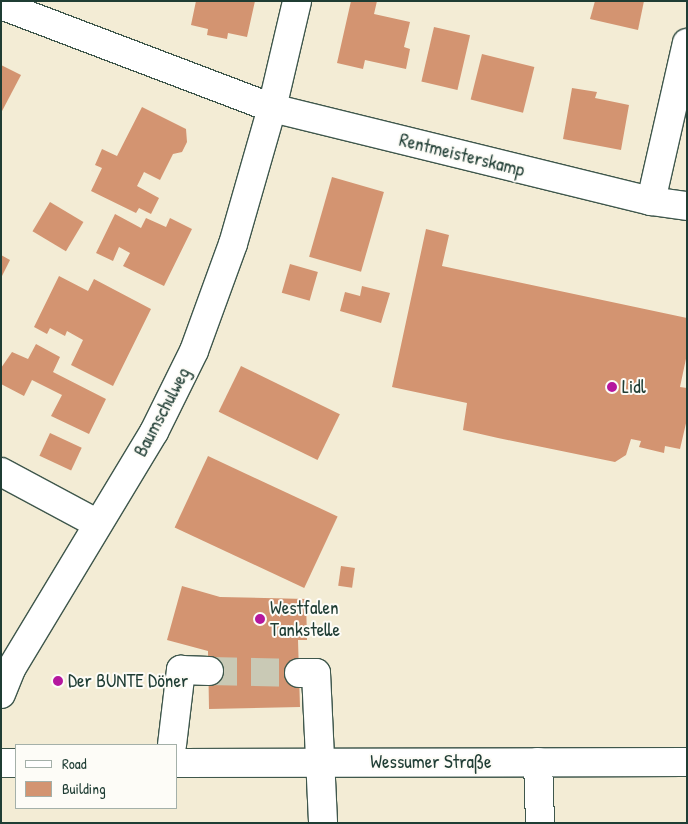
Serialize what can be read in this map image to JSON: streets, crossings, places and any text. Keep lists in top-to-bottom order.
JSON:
{
  "streets": {
    "street": ["Rentmeisterskamp", "Baumschulweg", "Wessumer Straße"]
  },
  "crossings": [
    ["Rentmeisterskamp", "Baumschulweg"]
  ],
  "places": ["Lidl", "Westfalen Tankstelle", "Der BUNTE Döner"],
  "legend": ["Road", "Building"]
}
